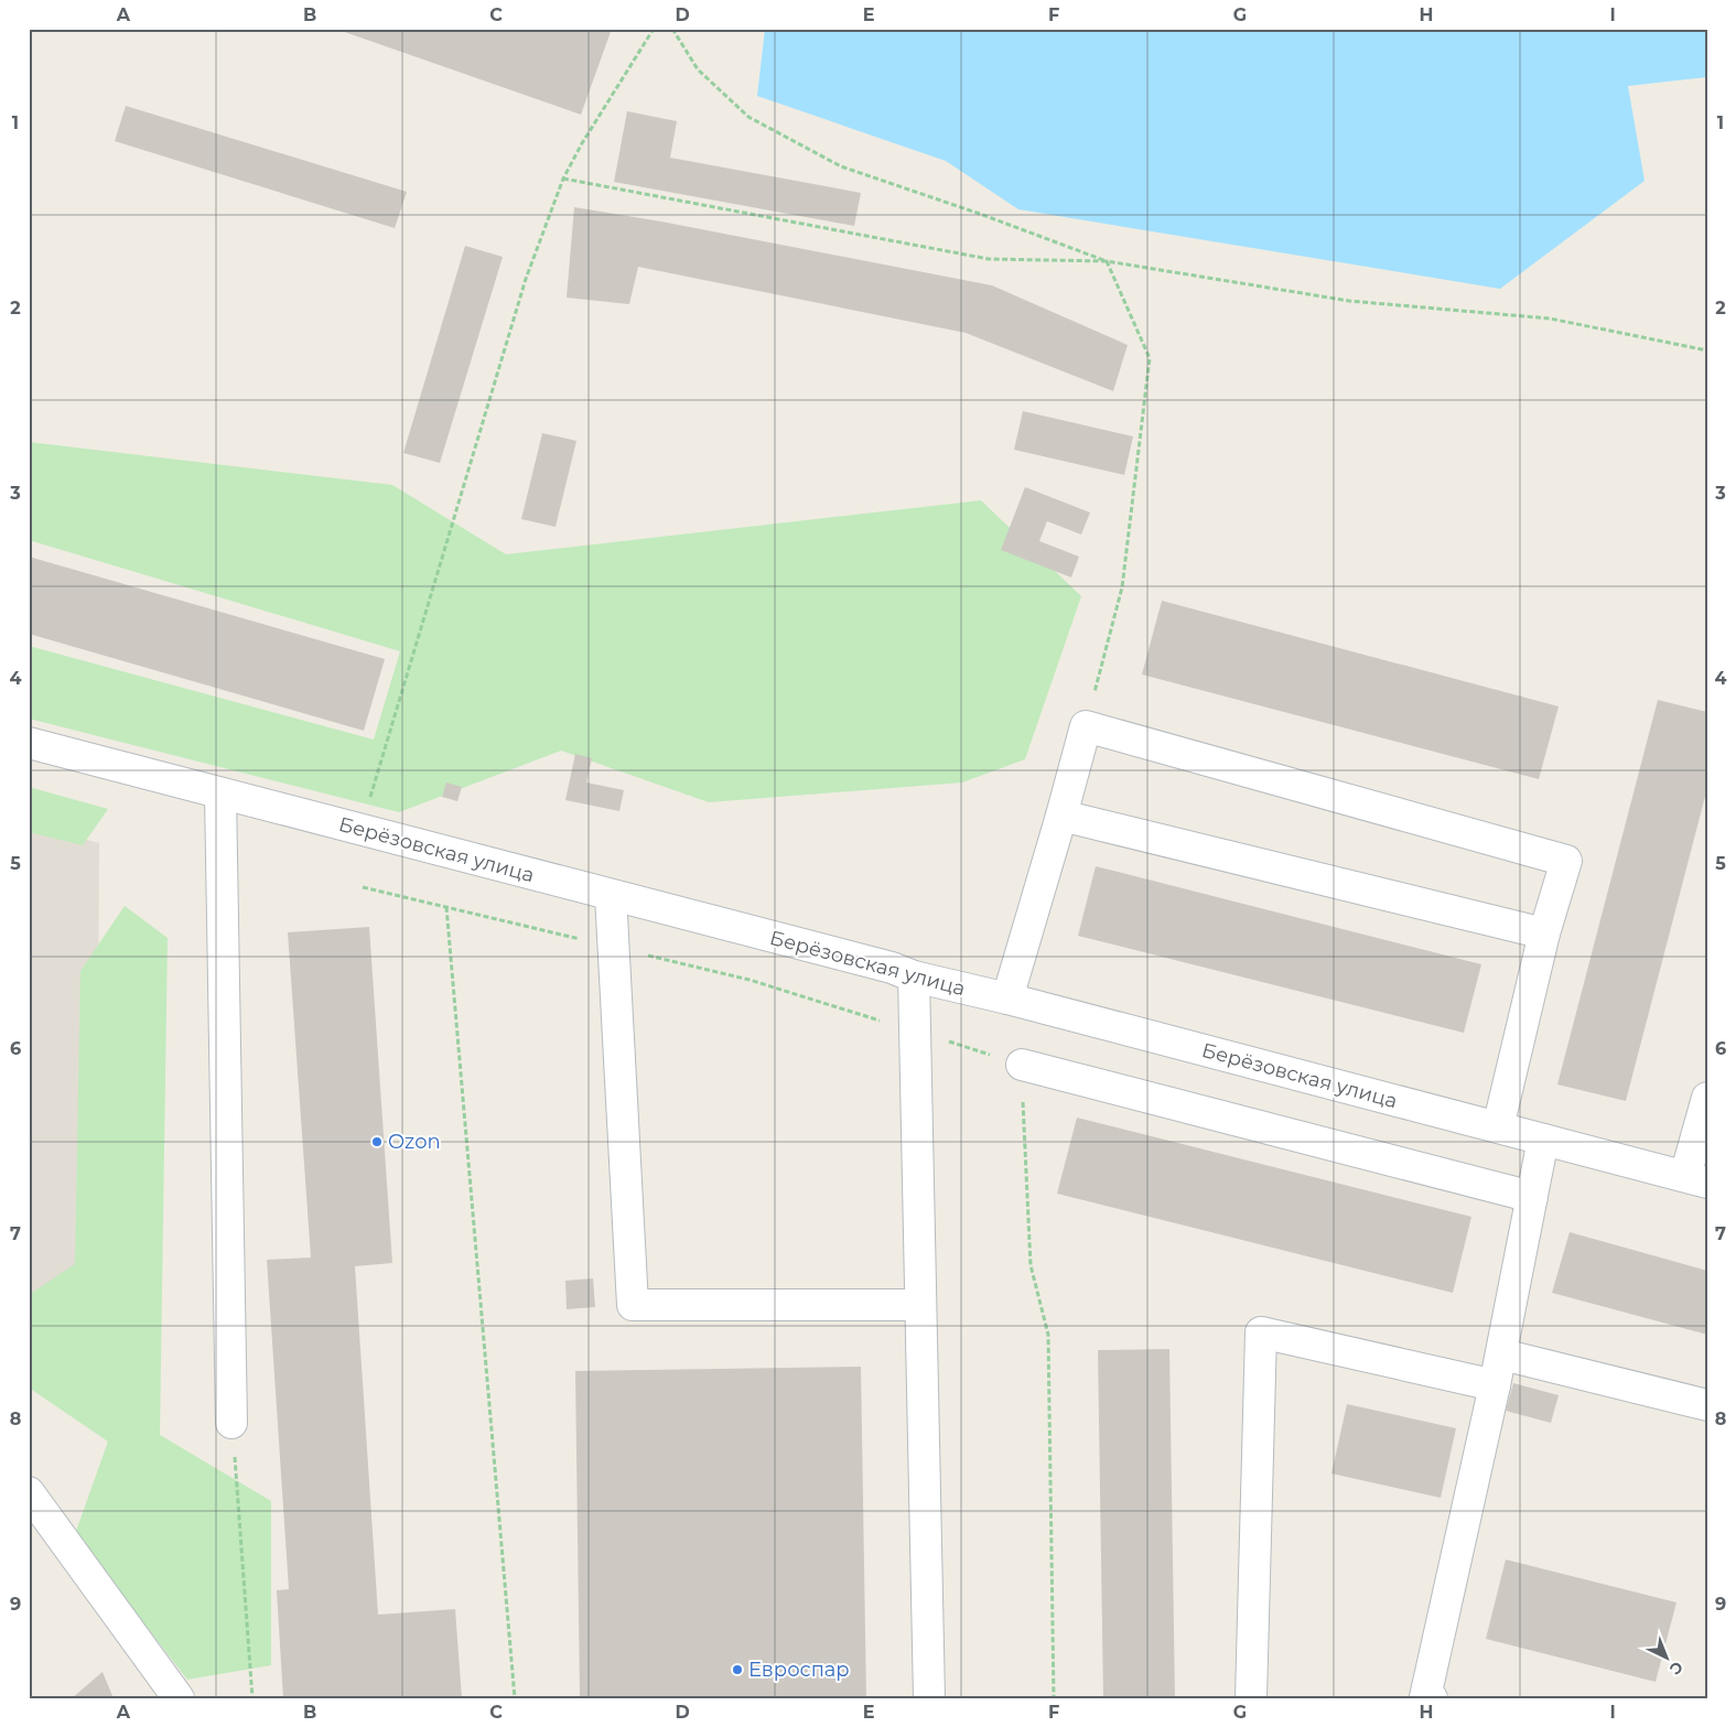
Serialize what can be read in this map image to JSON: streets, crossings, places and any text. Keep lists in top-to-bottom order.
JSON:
{
  "streets": {
    "street": ["Берёзовская улица"]
  },
  "places": ["Ozon", "Евроспар"],
  "north": "bottom right",
  "grid": {
    "columns": [
      "A",
      "B",
      "C",
      "D",
      "E",
      "F",
      "G",
      "H",
      "I"
    ],
    "rows": [
      "1",
      "2",
      "3",
      "4",
      "5",
      "6",
      "7",
      "8",
      "9"
    ]
  }
}
